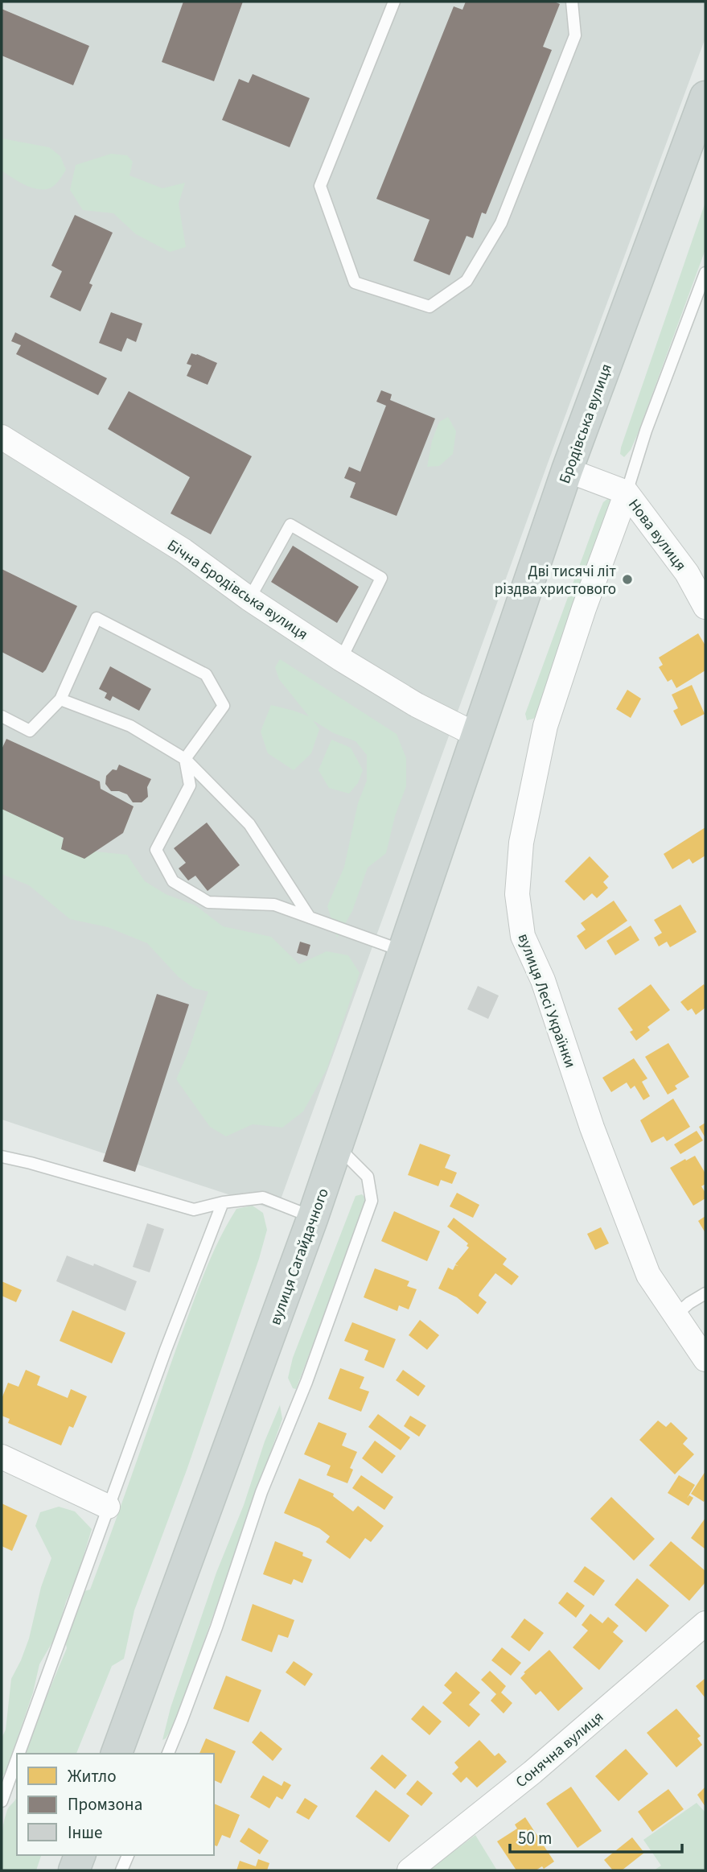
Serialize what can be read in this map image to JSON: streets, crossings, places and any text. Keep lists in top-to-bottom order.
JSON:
{
  "streets": {
    "main road": ["Бродівська вулиця", "вулиця Сагайдачного"],
    "street": [
      "Нова вулиця",
      "Бічна Бродівська вулиця",
      "вулиця Лесі Українки",
      "Сонячна вулиця"
    ]
  },
  "crossings": [
    ["Бродівська вулиця", "Бічна Бродівська вулиця"],
    ["Бродівська вулиця", "вулиця Сагайдачного"],
    ["Нова вулиця", "вулиця Лесі Українки"],
    ["Бічна Бродівська вулиця", "вулиця Сагайдачного"]
  ],
  "places": ["Дві тисячі літ різдва христового"],
  "legend": ["Житло", "Промзона", "Інше"],
  "scale_bar": "50 m"
}
